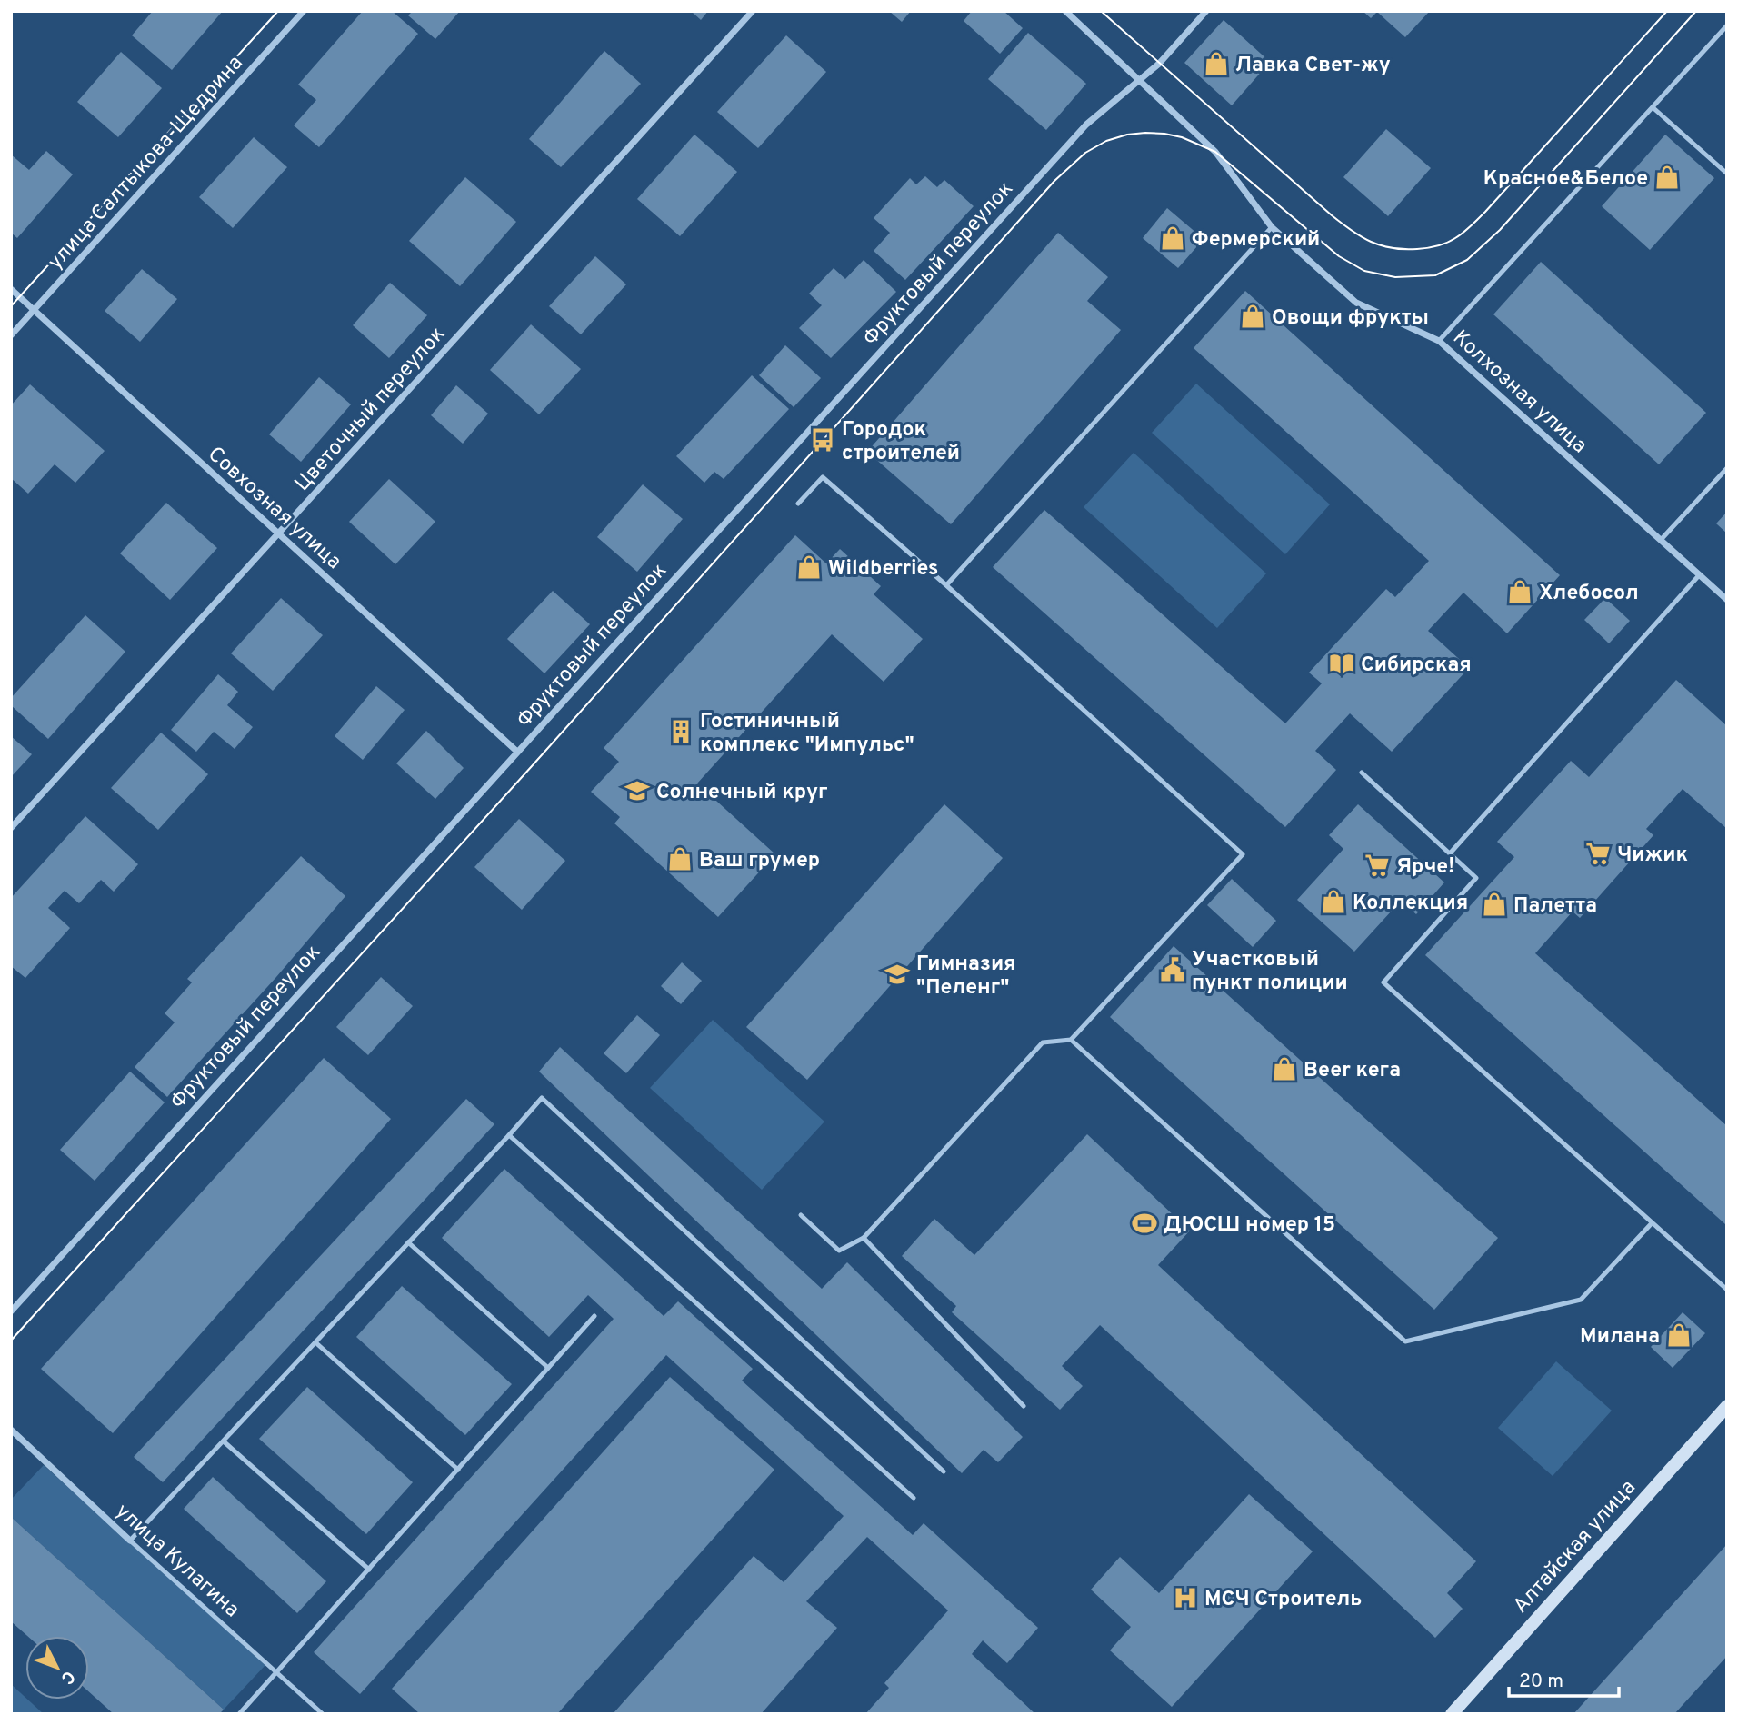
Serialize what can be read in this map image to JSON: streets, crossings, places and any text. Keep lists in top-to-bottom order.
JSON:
{
  "streets": {
    "main road": ["Алтайская улица"],
    "street": [
      "улица Салтыкова-Щедрина",
      "Фруктовый переулок",
      "Колхозная улица",
      "Цветочный переулок",
      "Совхозная улица",
      "улица Кулагина"
    ]
  },
  "crossings": [
    ["улица Салтыкова-Щедрина", "Совхозная улица"],
    ["Фруктовый переулок", "Колхозная улица"],
    ["Фруктовый переулок", "Совхозная улица"],
    ["Цветочный переулок", "Совхозная улица"]
  ],
  "places": {
    "shop": [
      "Лавка Свет-жу",
      "Красное&Белое",
      "Фермерский",
      "Овощи фрукты",
      "Wildberries",
      "Хлебосол",
      "Ваш грумер",
      "Коллекция",
      "Палетта",
      "Beer кега",
      "Милана"
    ],
    "bus stop": ["Городок строителей"],
    "library": ["Сибирская"],
    "building": ["Гостиничный комплекс \"Импульс\""],
    "school or university": ["Солнечный круг", "Гимназия \"Пеленг\""],
    "supermarket": ["Чижик", "Ярче!"],
    "public building": ["Участковый пункт полиции"],
    "sports": ["ДЮСШ номер 15"],
    "hospital": ["МСЧ Строитель"]
  },
  "scale_bar": "20 m",
  "north": "bottom right"
}
